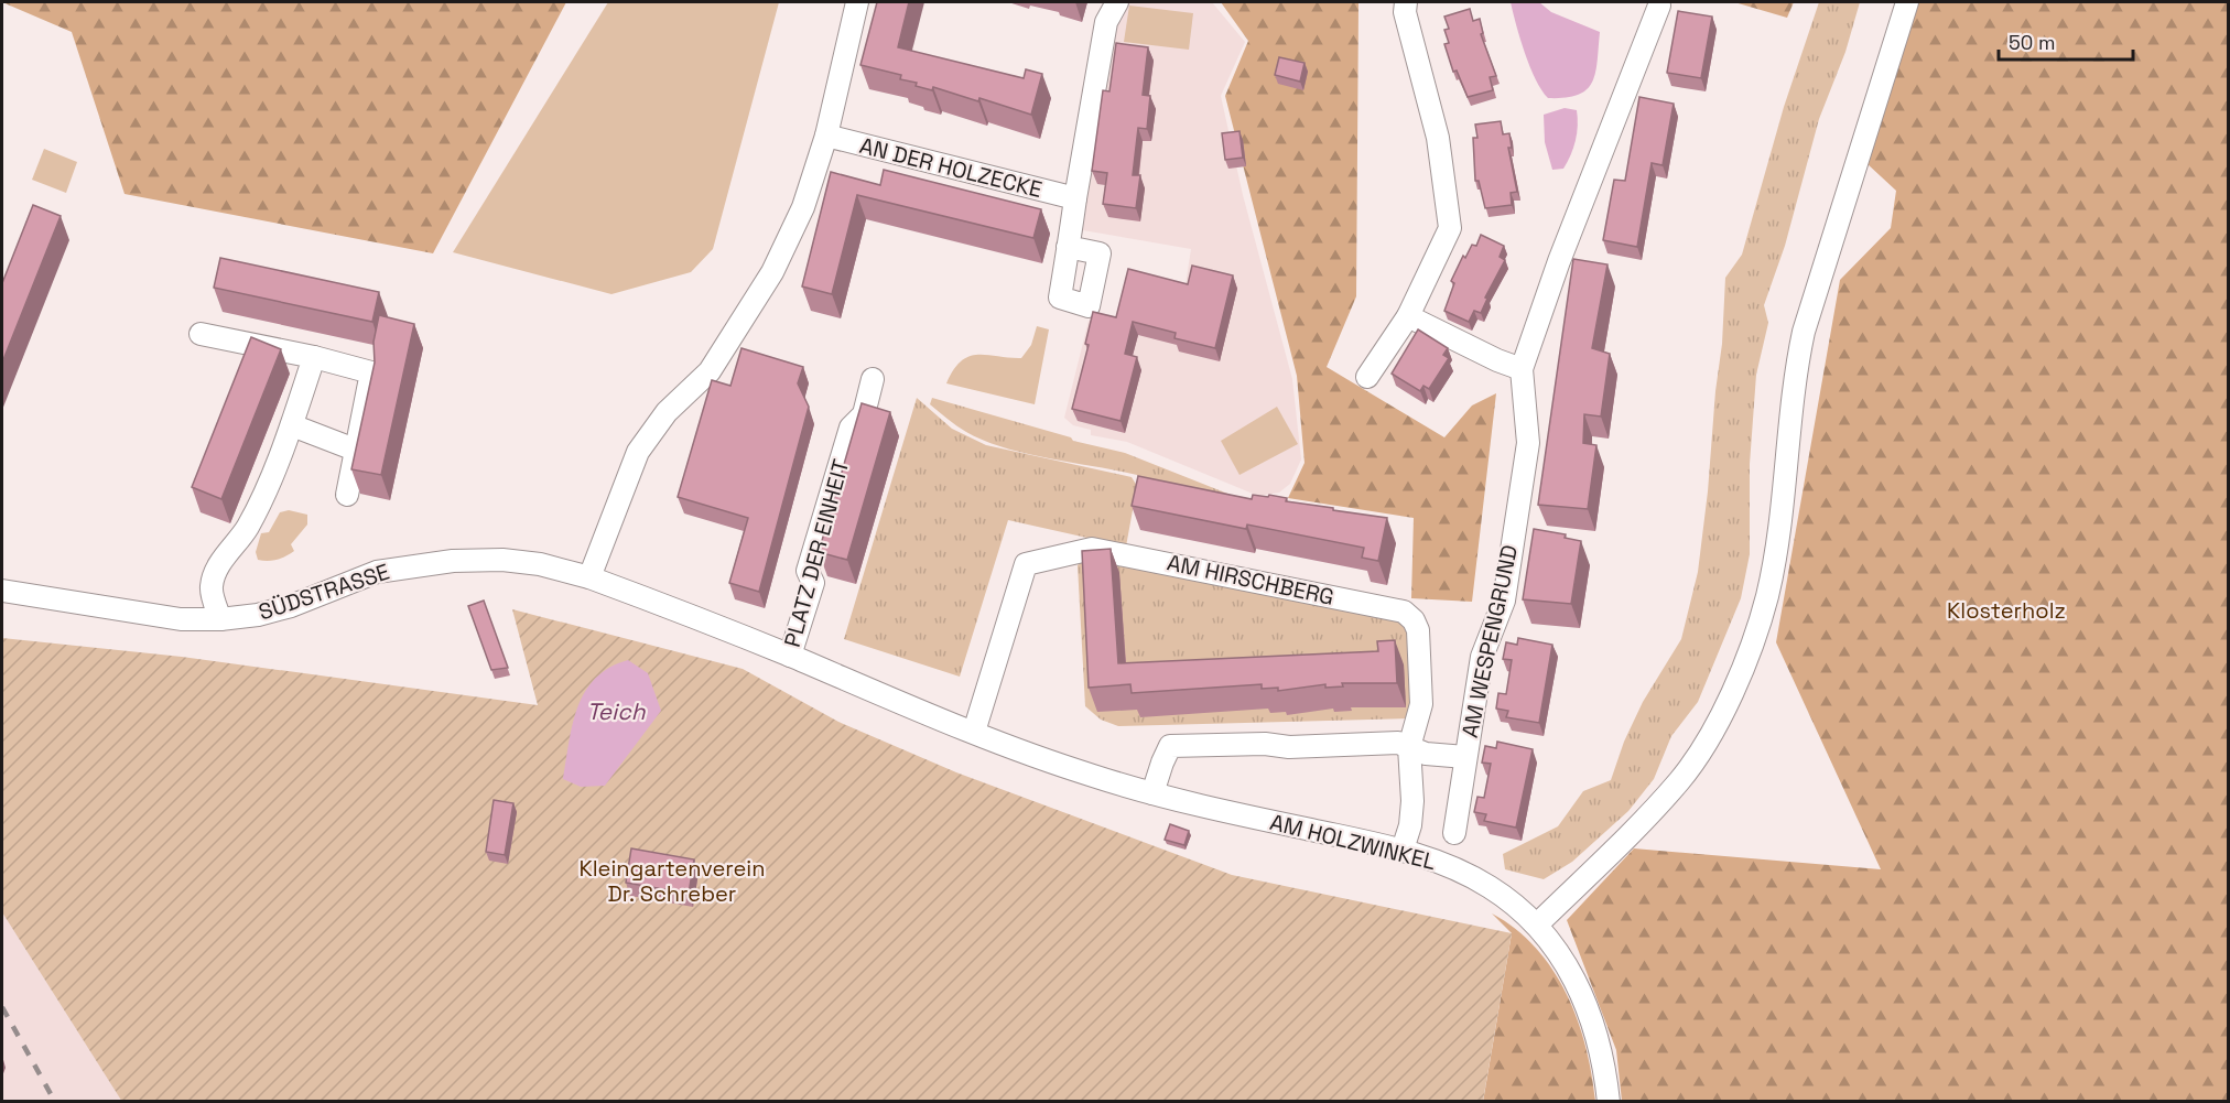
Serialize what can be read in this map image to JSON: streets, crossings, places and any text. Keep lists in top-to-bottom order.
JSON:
{
  "streets": {
    "street": [
      "AN DER HOLZECKE",
      "PLATZ DER EINHEIT",
      "AM HIRSCHBERG",
      "SÜDSTRASSE",
      "AM WESPENGRUND",
      "AM HOLZWINKEL"
    ]
  },
  "crossings": [
    ["PLATZ DER EINHEIT", "SÜDSTRASSE"],
    ["PLATZ DER EINHEIT", "AM HOLZWINKEL"],
    ["AM HIRSCHBERG", "AM WESPENGRUND"],
    ["AM HIRSCHBERG", "AM HOLZWINKEL"],
    ["SÜDSTRASSE", "AM HOLZWINKEL"]
  ],
  "water": ["Teich"],
  "parks": ["Klosterholz", "Kleingartenverein Dr. Schreber"],
  "scale_bar": "50 m"
}
